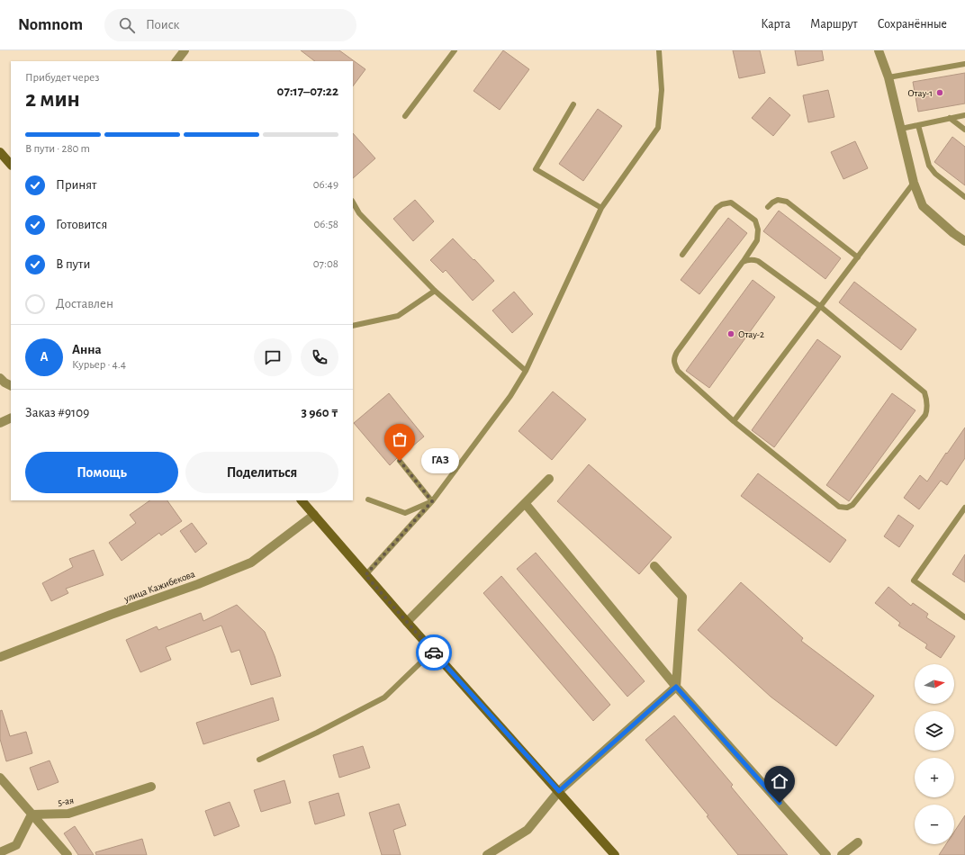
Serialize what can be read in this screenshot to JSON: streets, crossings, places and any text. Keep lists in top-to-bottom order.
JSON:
{
  "streets": {
    "street": ["улица Кажибекова", "5-ая"]
  },
  "places": ["Отау-1", "Отау-2", "ГАЗ"],
  "north": "right",
  "page": {
    "header": "Nomnom",
    "search": "Поиск",
    "nav": ["Карта", "Маршрут", "Сохранённые"],
    "heading": ["2 мин", "Прибудет через", "07:17–07:22"],
    "panel": [
      "Анна",
      "Курьер · 4.4",
      "Заказ #9109",
      "3 960 ₸"
    ],
    "bar": "В пути · 280 m",
    "list": [
      ["Принят", "06:49"],
      ["Готовится", "06:58"],
      ["В пути", "07:08"],
      "Доставлен"
    ],
    "round": "А",
    "buttons": ["Помощь", "Поделиться"],
    "bubble": "ГАЗ",
    "map_buttons": ["+", "−"]
  }
}
